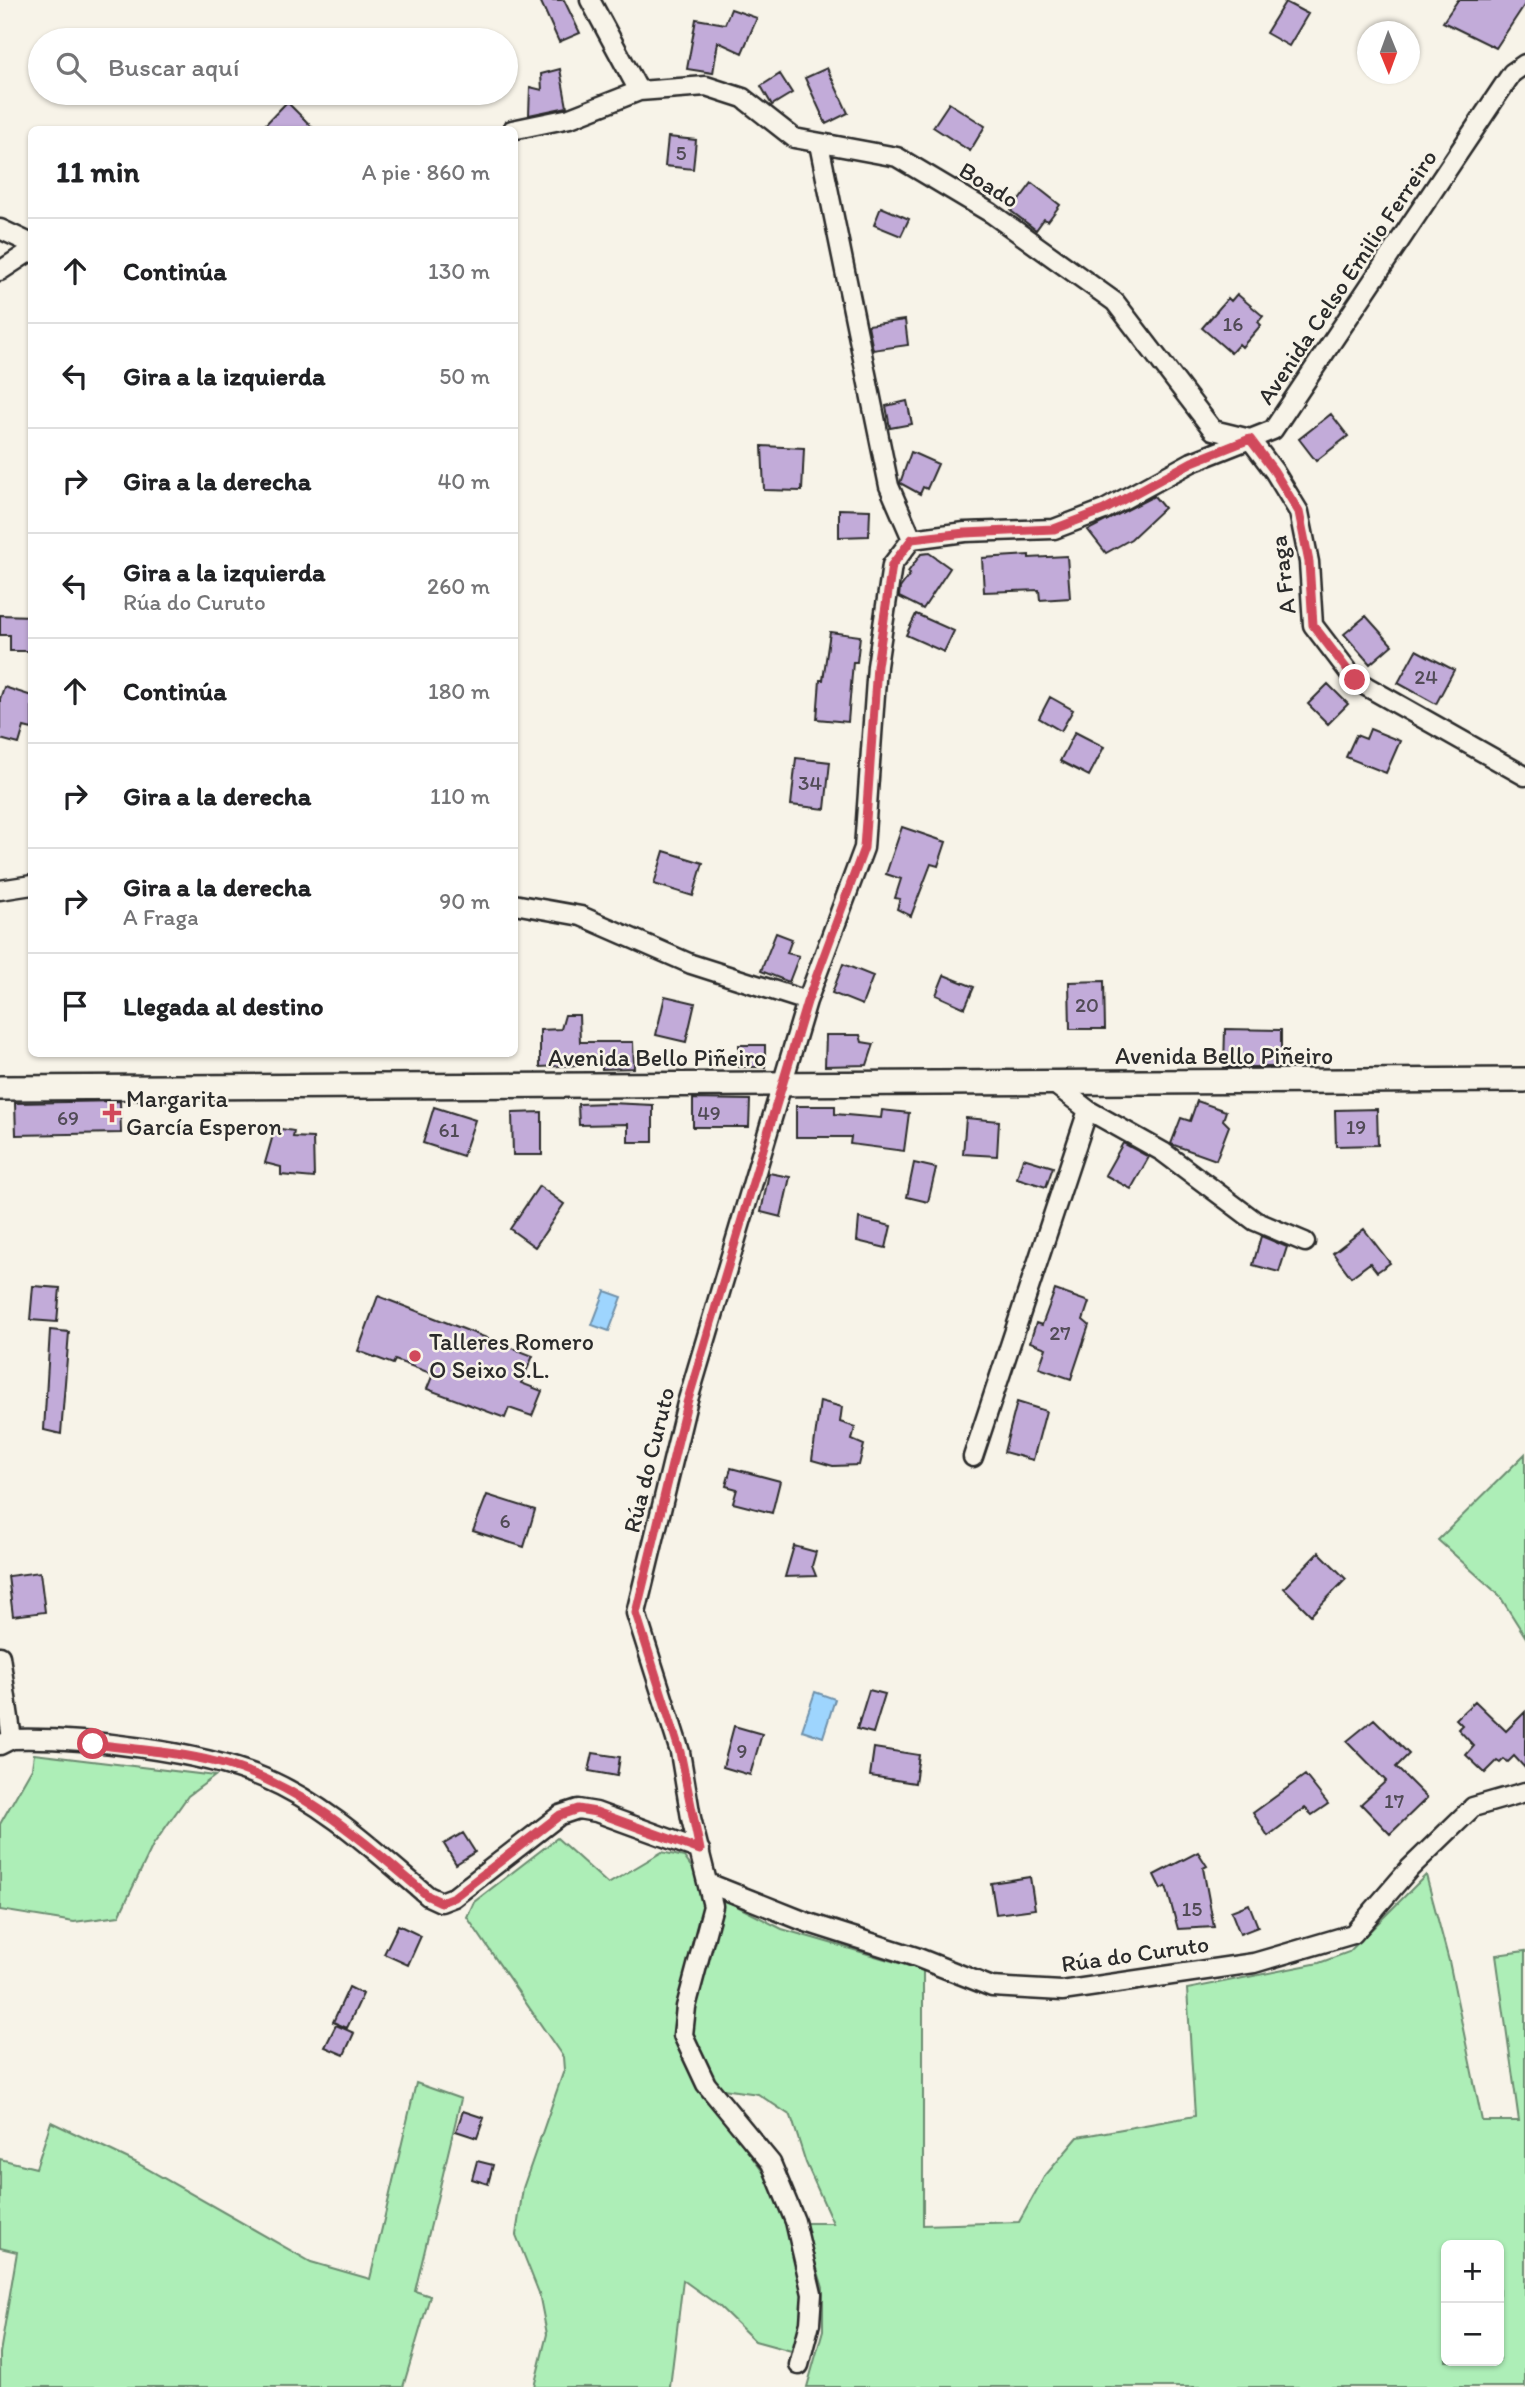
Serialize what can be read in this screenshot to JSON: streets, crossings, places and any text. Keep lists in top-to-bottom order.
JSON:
{
  "streets": {
    "street": [
      "Boado",
      "Avenida Celso Emilio Ferreiro",
      "A Fraga",
      "Avenida Bello Piñeiro",
      "Rúa do Curuto"
    ]
  },
  "crossings": [
    ["Boado", "Avenida Celso Emilio Ferreiro"],
    ["Boado", "A Fraga"],
    ["Avenida Celso Emilio Ferreiro", "A Fraga"],
    ["Avenida Bello Piñeiro", "Rúa do Curuto"]
  ],
  "places": {
    "health": ["Margarita García Esperon"],
    "other": ["Talleres Romero O Seixo S.L."]
  },
  "house_numbers": [
    "5",
    "16",
    "24",
    "34",
    "20",
    "49",
    "69",
    "19",
    "61",
    "27",
    "6",
    "9",
    "17",
    "15"
  ],
  "north": "bottom",
  "page": {
    "search": "Buscar aquí",
    "heading": ["11 min", "A pie · 860 m"],
    "list": [
      ["Continúa", "130 m"],
      ["Gira a la izquierda", "50 m"],
      ["Gira a la derecha", "40 m"],
      ["Gira a la izquierda", "Rúa do Curuto", "260 m"],
      ["Continúa", "180 m"],
      ["Gira a la derecha", "110 m"],
      ["Gira a la derecha", "A Fraga", "90 m"],
      "Llegada al destino"
    ],
    "map_buttons": ["+", "−"]
  }
}
